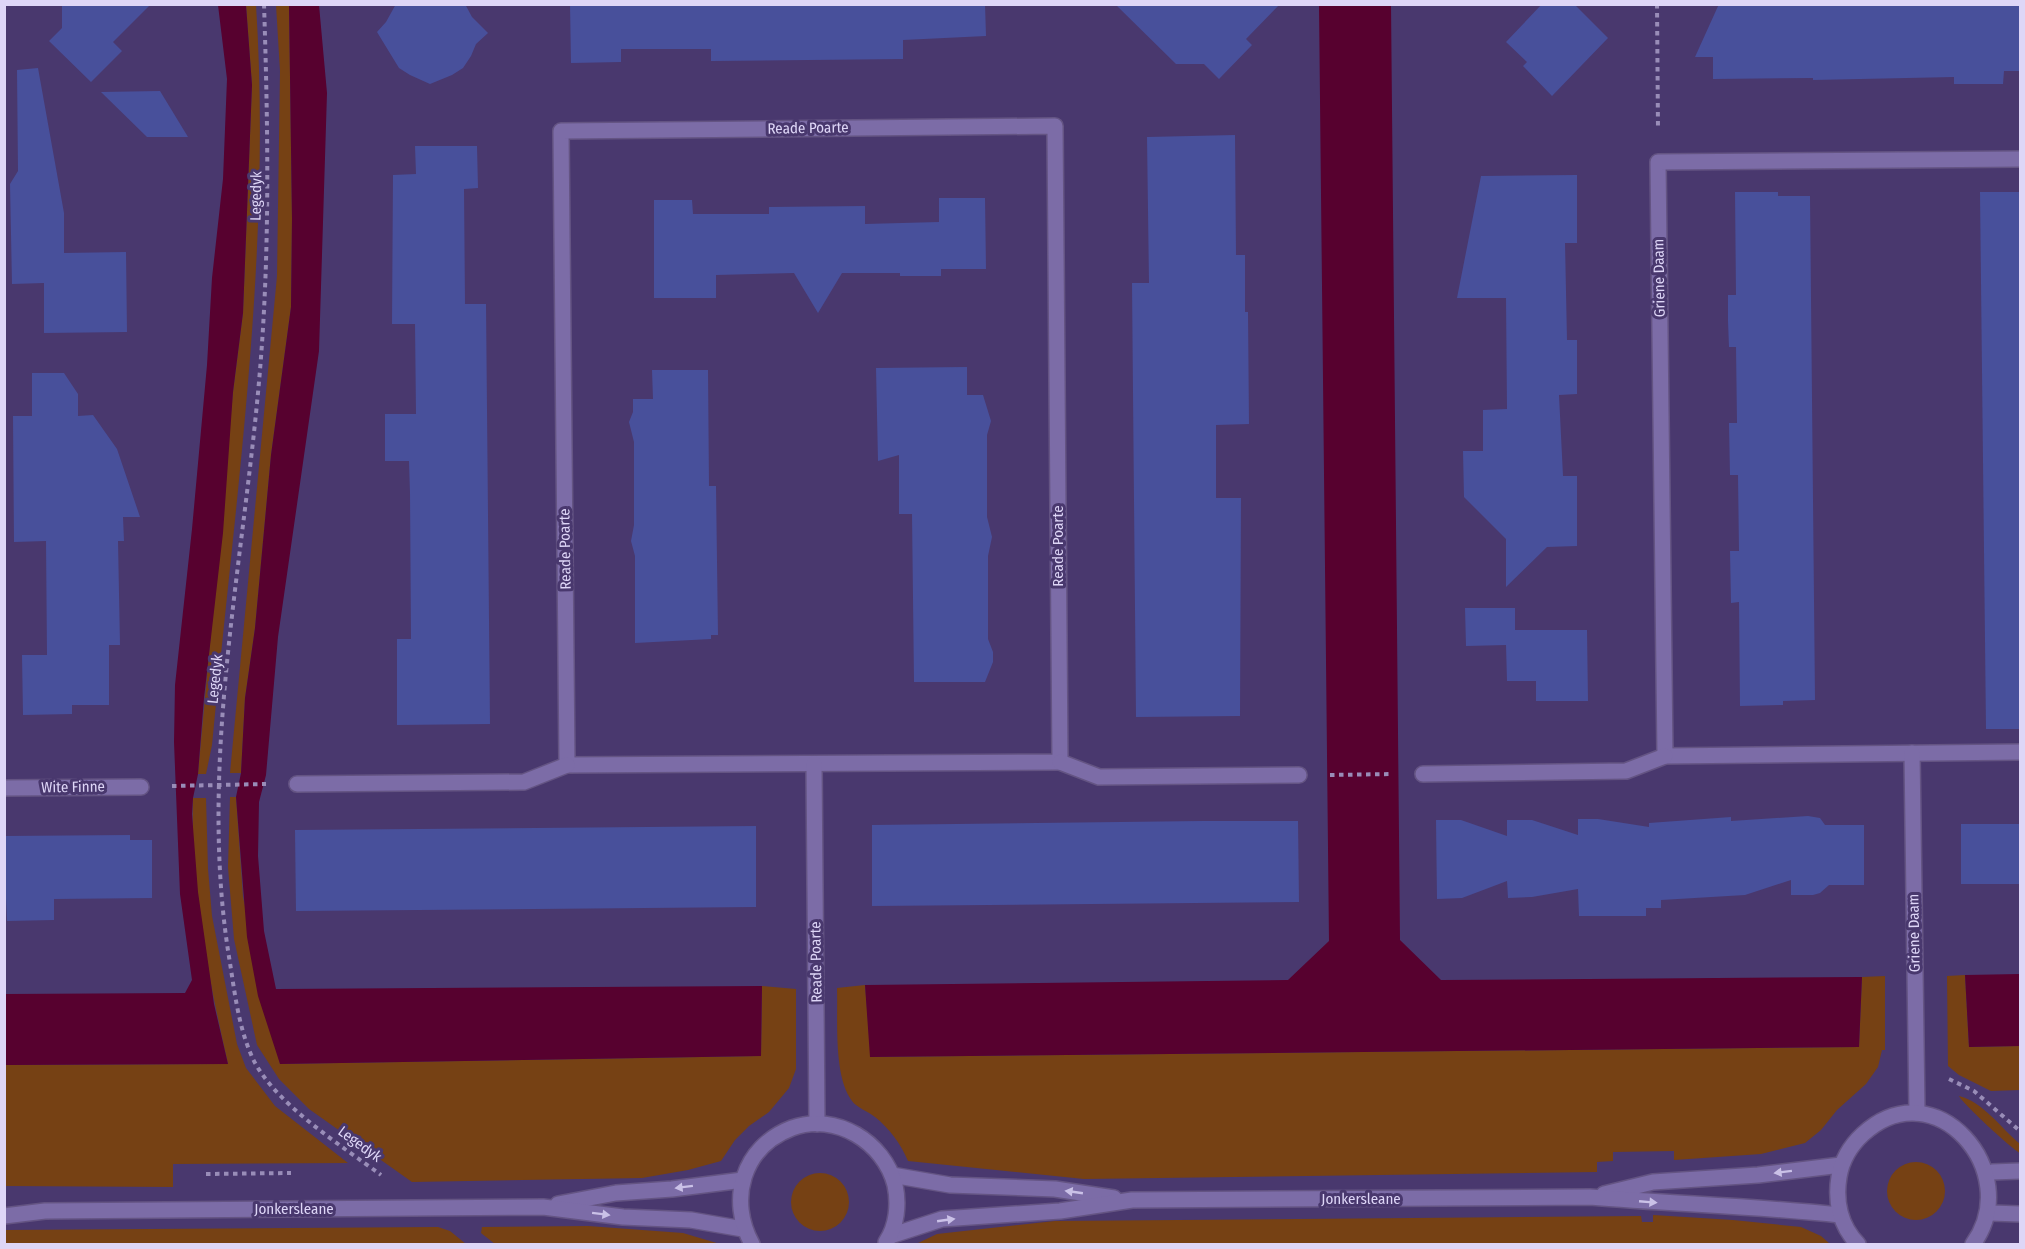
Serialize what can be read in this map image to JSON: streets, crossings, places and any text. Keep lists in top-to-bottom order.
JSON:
{
  "streets": {
    "street": [
      "Reade Poarte",
      "Griene Daam",
      "Wite Finne",
      "Jonkersleane"
    ],
    "path": ["Legedyk"]
  },
  "crossings": [
    ["Reade Poarte", "Jonkersleane"],
    ["Legedyk", "Jonkersleane"]
  ]
}
